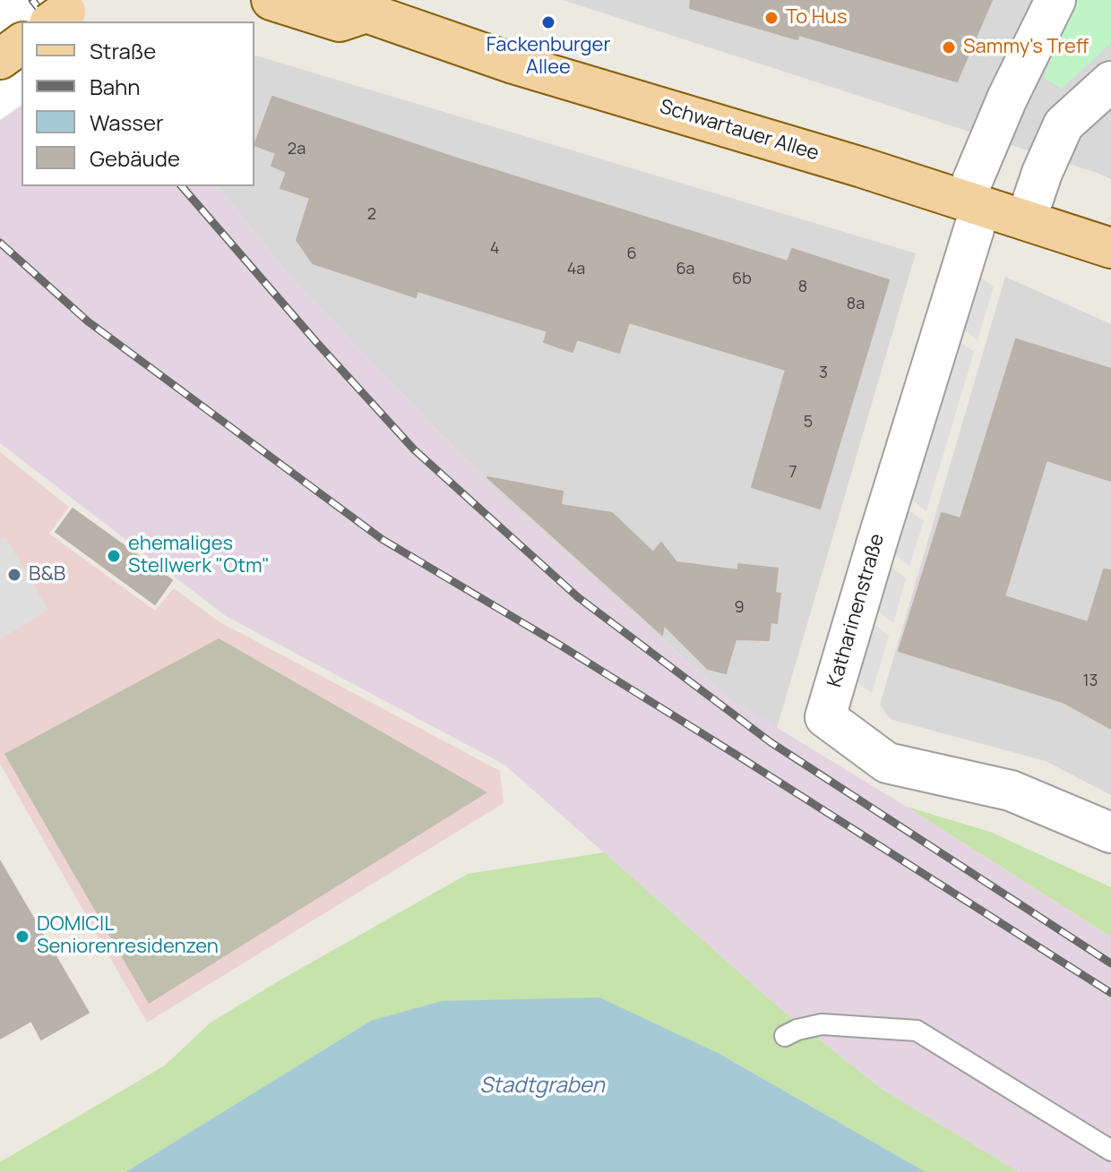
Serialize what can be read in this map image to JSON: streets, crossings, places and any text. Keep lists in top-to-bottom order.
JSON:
{
  "streets": {
    "main road": ["Schwartauer Allee"],
    "street": ["Katharinenstraße"]
  },
  "crossings": [
    ["Schwartauer Allee", "Katharinenstraße"]
  ],
  "water": ["Stadtgraben"],
  "places": [
    "To Hus",
    "Fackenburger Allee",
    "Sammy's Treff",
    "ehemaliges Stellwerk \"Otm\"",
    "B&B",
    "DOMICIL Seniorenresidenzen"
  ],
  "house_numbers": [
    "2a",
    "2",
    "4",
    "6",
    "4a",
    "6a",
    "6b",
    "8",
    "8a",
    "3",
    "5",
    "7",
    "9",
    "13"
  ],
  "legend": [
    "Straße",
    "Bahn",
    "Wasser",
    "Gebäude"
  ]
}
